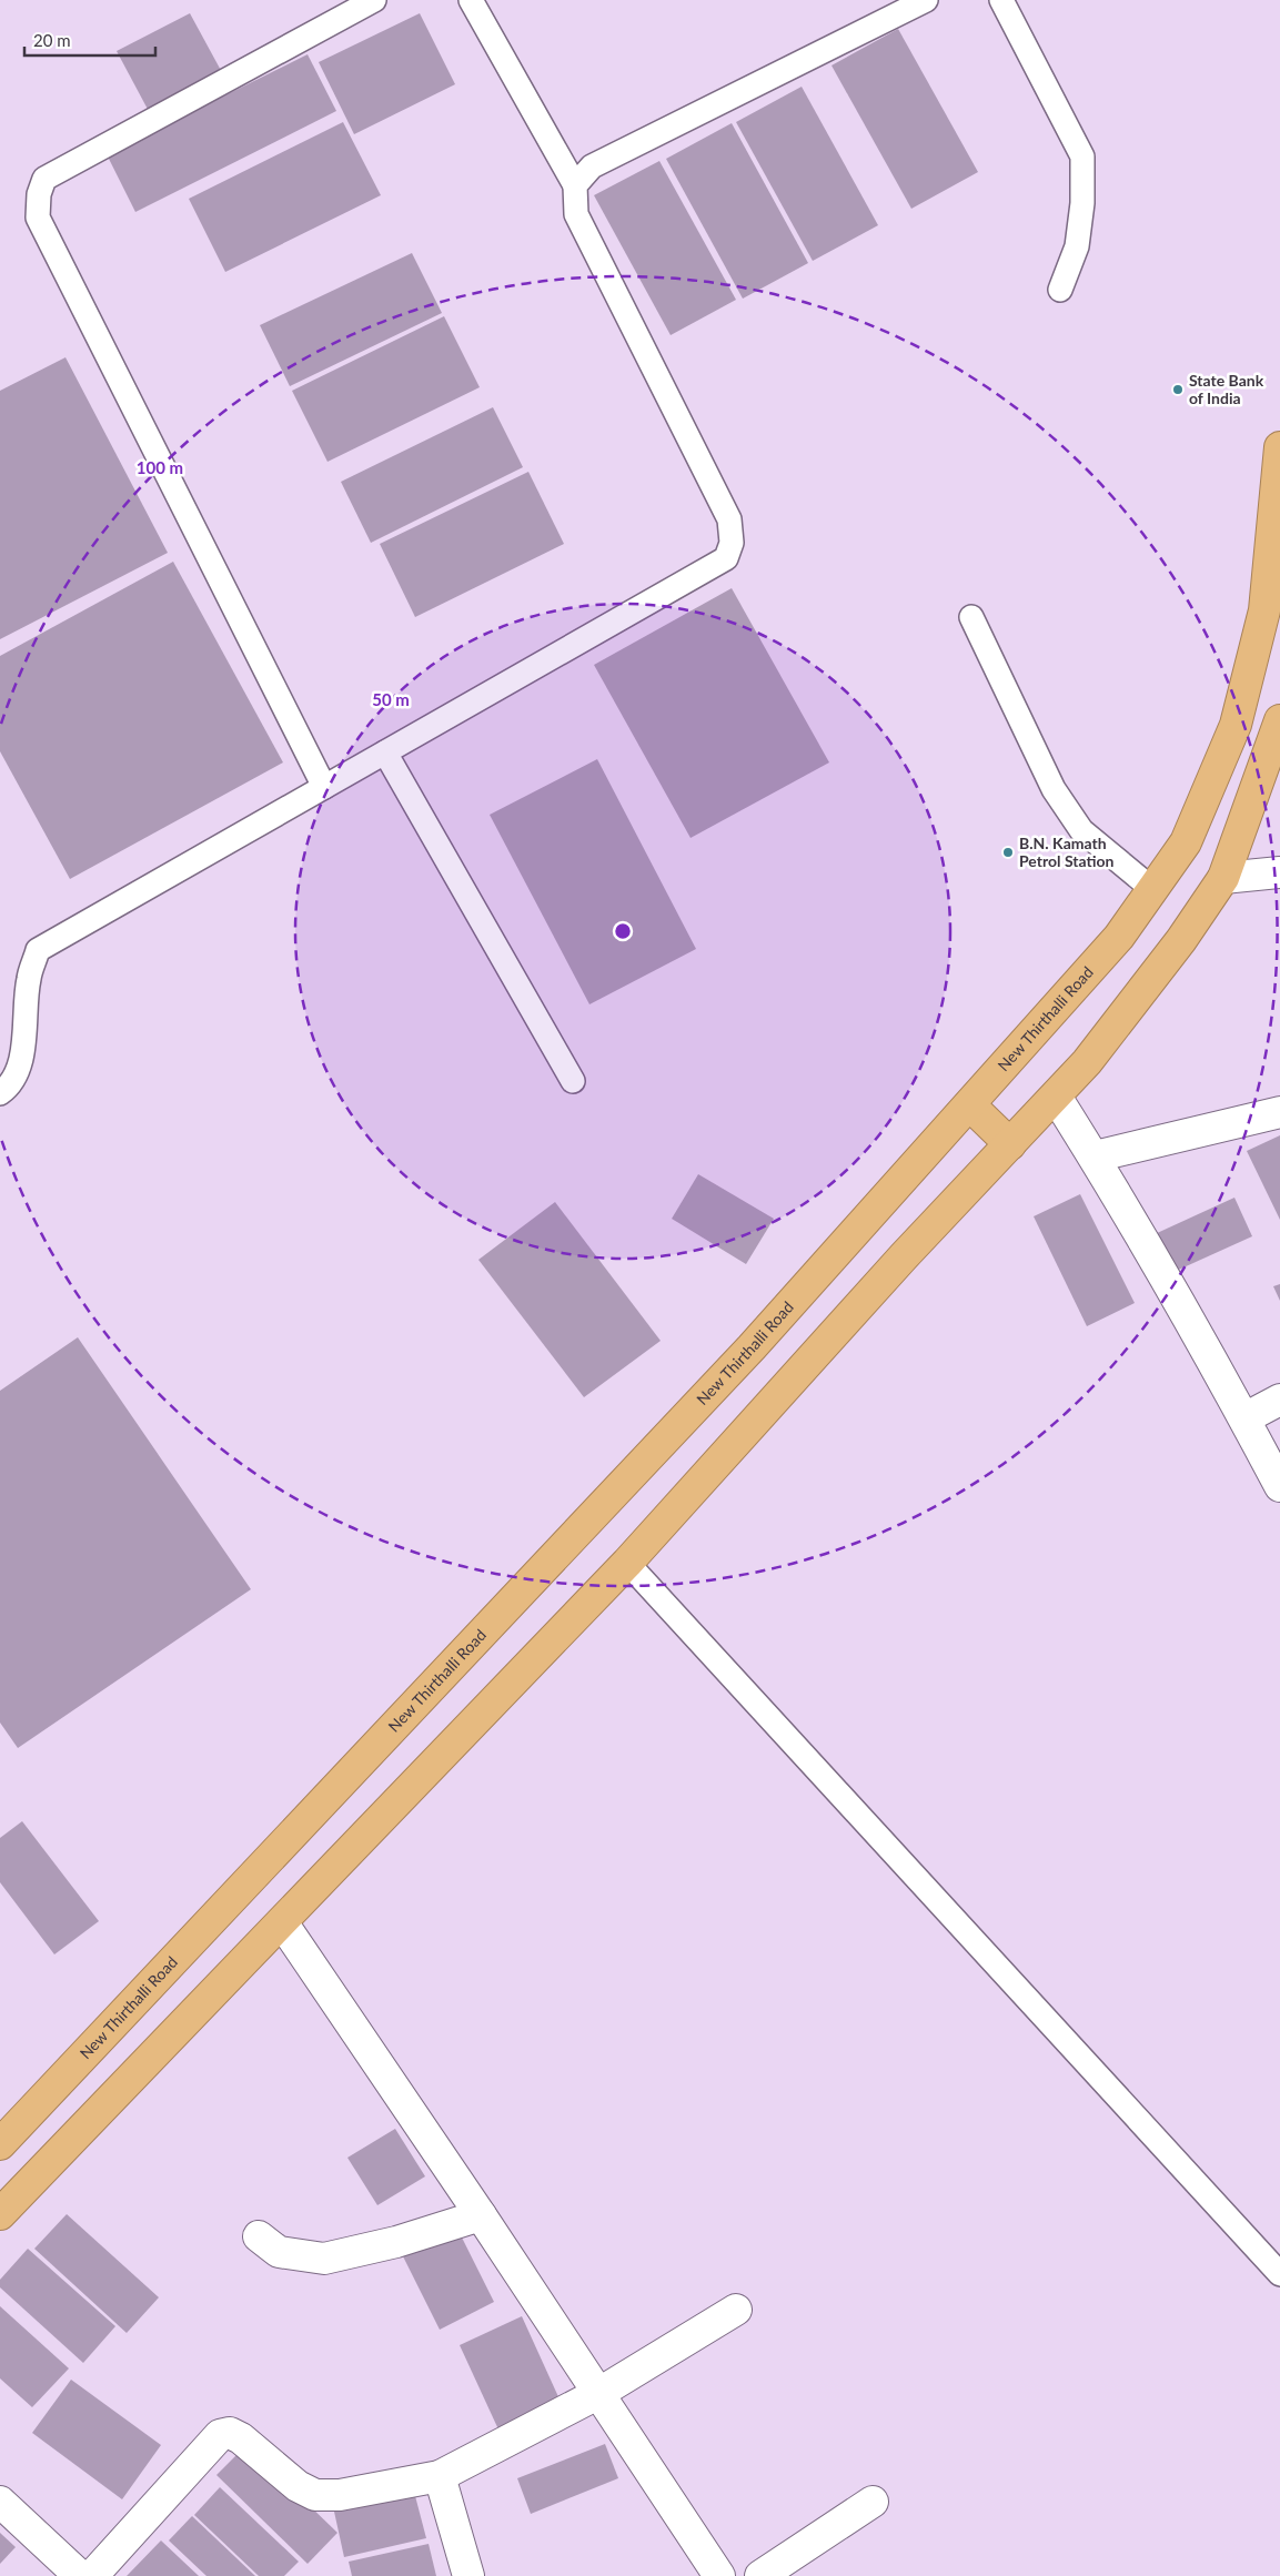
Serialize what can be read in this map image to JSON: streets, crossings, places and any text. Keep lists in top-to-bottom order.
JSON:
{
  "streets": {
    "highway": ["New Thirthalli Road"]
  },
  "places": ["State Bank of India", "B.N. Kamath Petrol Station"],
  "scale_bar": "20 m",
  "rings": ["100 m", "50 m"]
}
